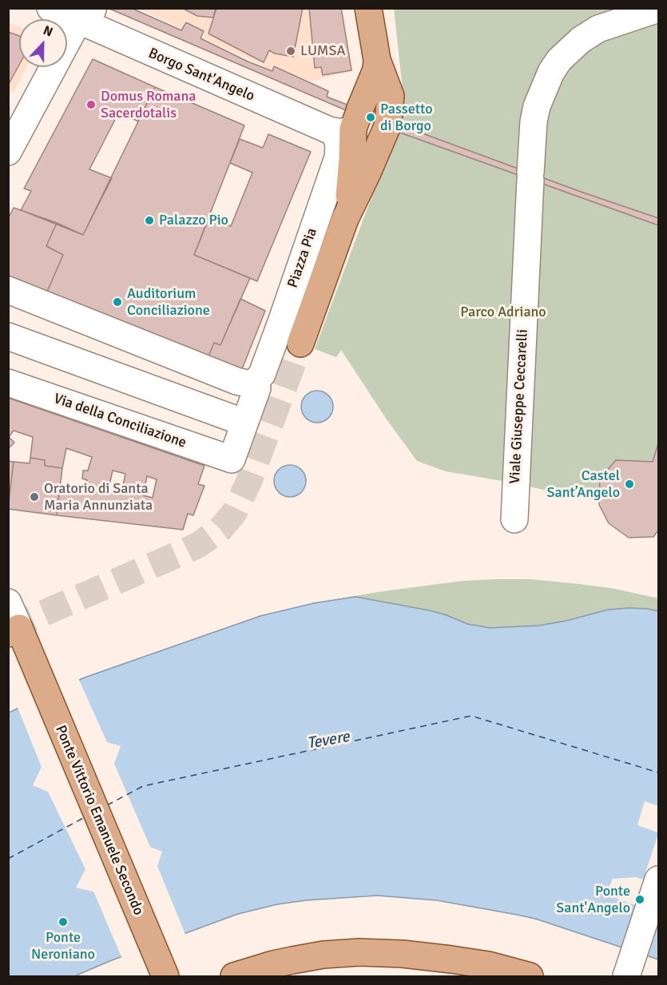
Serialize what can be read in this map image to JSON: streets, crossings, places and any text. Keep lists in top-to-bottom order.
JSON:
{
  "streets": {
    "main road": ["Piazza Pia", "Ponte Vittorio Emanuele Secondo"],
    "street": ["Borgo Sant'Angelo", "Viale Giuseppe Ceccarelli", "Via della Conciliazione"]
  },
  "crossings": [
    ["Borgo Sant'Angelo", "Piazza Pia"],
    ["Piazza Pia", "Via della Conciliazione"]
  ],
  "water": ["Tevere"],
  "parks": ["Parco Adriano"],
  "places": [
    "LUMSA",
    "Domus Romana Sacerdotalis",
    "Passetto di Borgo",
    "Palazzo Pio",
    "Auditorium Conciliazione",
    "Castel Sant’Angelo",
    "Oratorio di Santa Maria Annunziata",
    "Ponte Sant'Angelo",
    "Ponte Neroniano"
  ],
  "north": "top"
}
